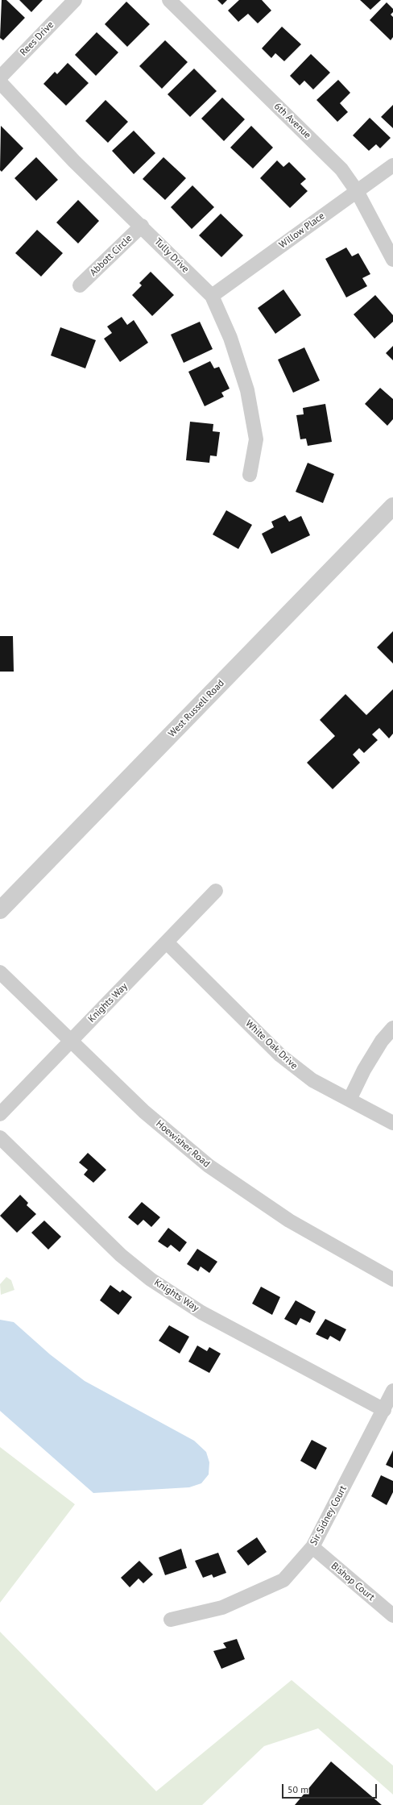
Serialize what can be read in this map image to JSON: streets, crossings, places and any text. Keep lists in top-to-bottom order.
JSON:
{
  "streets": {
    "street": [
      "Rees Drive",
      "6th Avenue",
      "Willow Place",
      "Abbott Circle",
      "Tully Drive",
      "West Russell Road",
      "Knights Way",
      "White Oak Drive",
      "Hoewisher Road",
      "Sir Sidney Court",
      "Bishop Court"
    ]
  },
  "crossings": [
    ["6th Avenue", "Willow Place"],
    ["Willow Place", "Tully Drive"],
    ["Abbott Circle", "Tully Drive"],
    ["Knights Way", "White Oak Drive"],
    ["Knights Way", "Hoewisher Road"],
    ["Knights Way", "Sir Sidney Court"],
    ["Sir Sidney Court", "Bishop Court"]
  ],
  "scale_bar": "50 m"
}
